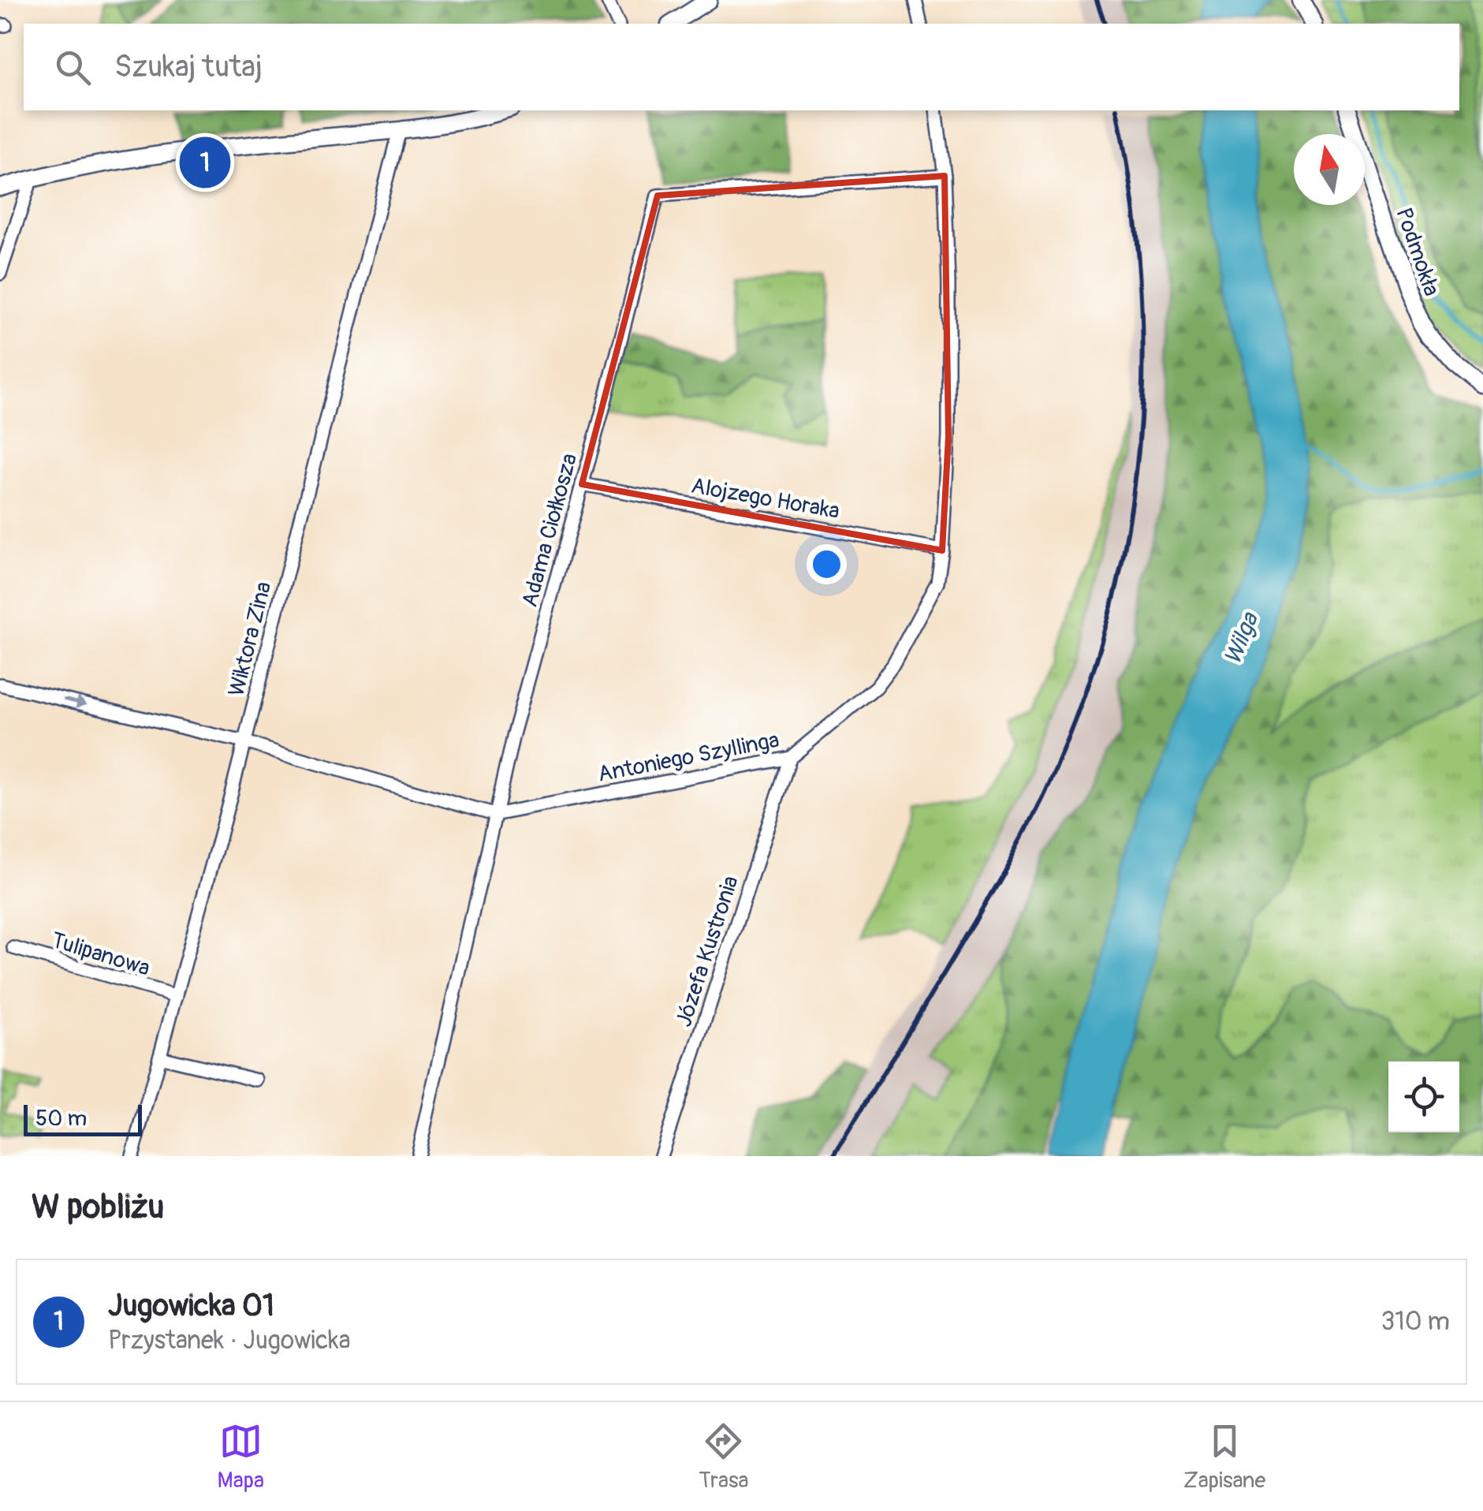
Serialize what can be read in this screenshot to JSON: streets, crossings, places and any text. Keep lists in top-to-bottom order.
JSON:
{
  "streets": {
    "street": [
      "Podmokła",
      "Alojzego Horaka",
      "Adama Ciołkosza",
      "Wiktora Zina",
      "Antoniego Szyllinga",
      "Józefa Kustronia",
      "Tulipanowa"
    ]
  },
  "crossings": [
    ["Alojzego Horaka", "Adama Ciołkosza"],
    ["Alojzego Horaka", "Antoniego Szyllinga"],
    ["Adama Ciołkosza", "Antoniego Szyllinga"],
    ["Wiktora Zina", "Antoniego Szyllinga"],
    ["Wiktora Zina", "Tulipanowa"],
    ["Antoniego Szyllinga", "Józefa Kustronia"]
  ],
  "water": ["Wilga"],
  "scale_bar": "50 m",
  "north": "top",
  "page": {
    "search": "Szukaj tutaj",
    "pins": "1",
    "scale": "50 m",
    "heading": "W pobliżu",
    "list": [
      {
        "mark": "1",
        "name": "Jugowicka 01",
        "note": "Przystanek · Jugowicka",
        "value": "310 m"
      }
    ],
    "nav": ["Mapa", "Trasa", "Zapisane"]
  }
}
